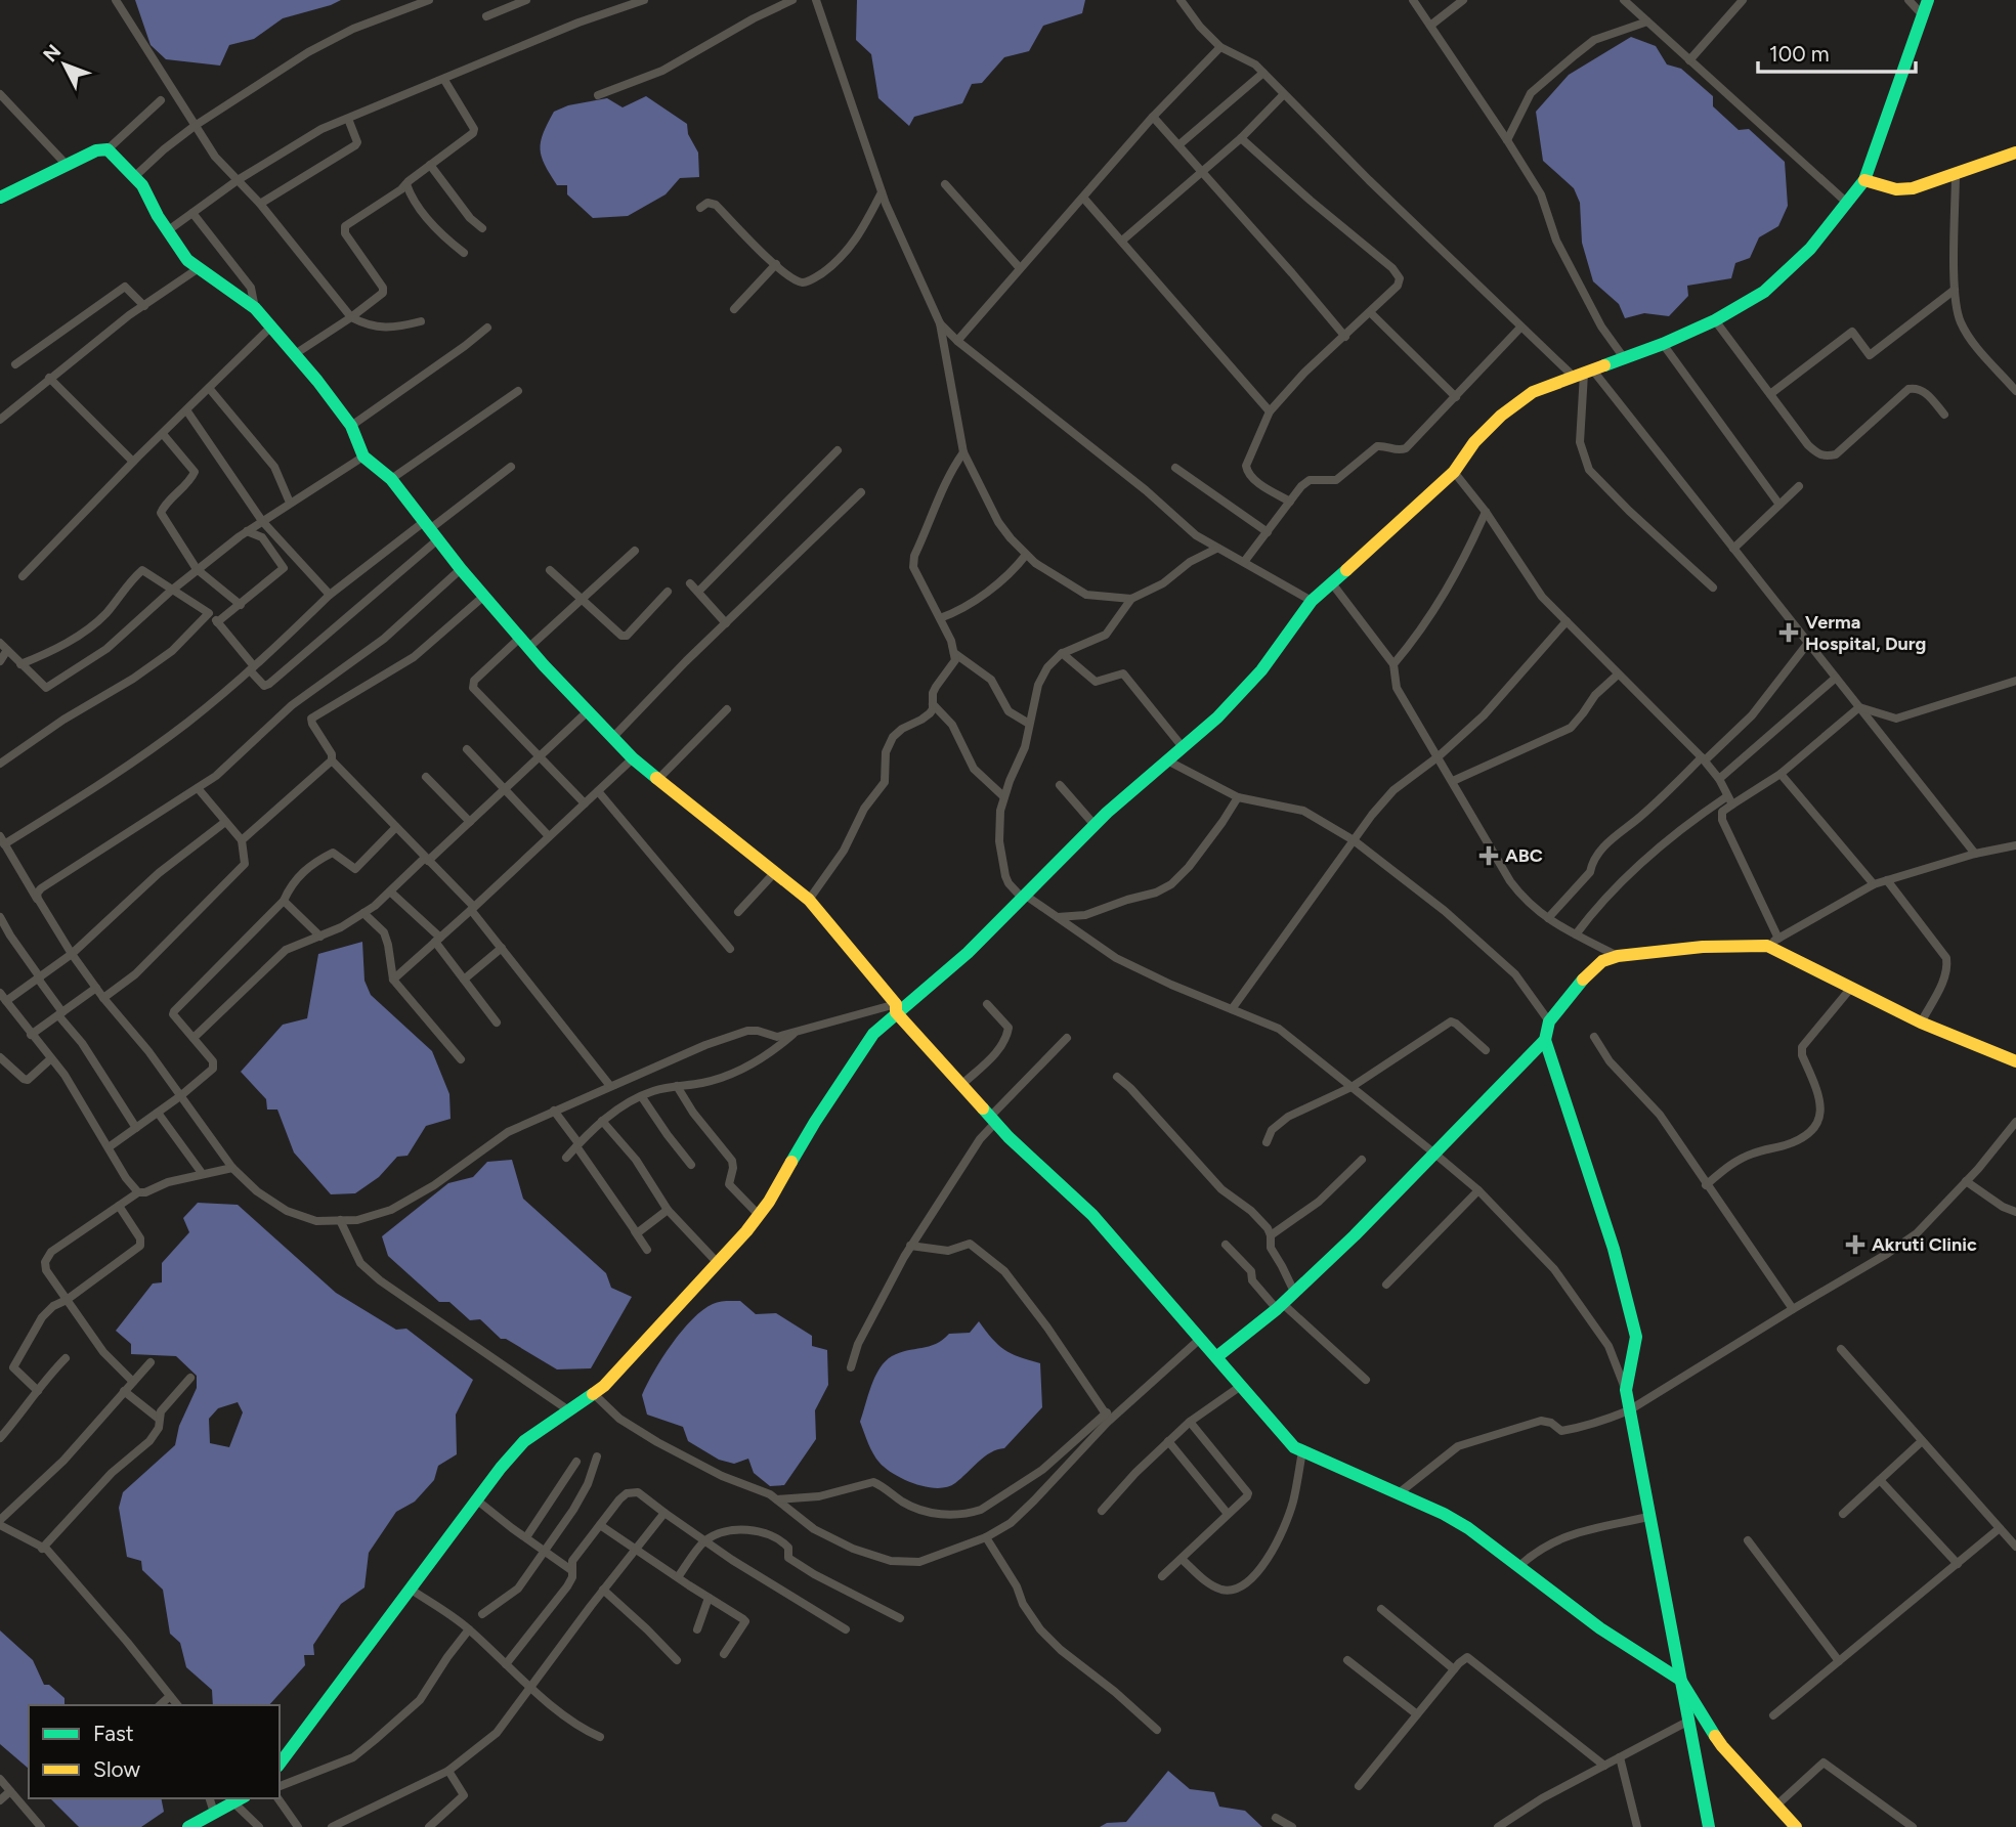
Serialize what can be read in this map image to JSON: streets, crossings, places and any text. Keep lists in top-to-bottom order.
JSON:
{
  "places": {
    "health": ["Verma Hospital, Durg", "ABC", "Akruti Clinic"]
  },
  "legend": ["Fast", "Slow"],
  "scale_bar": "100 m",
  "north": "top left"
}
